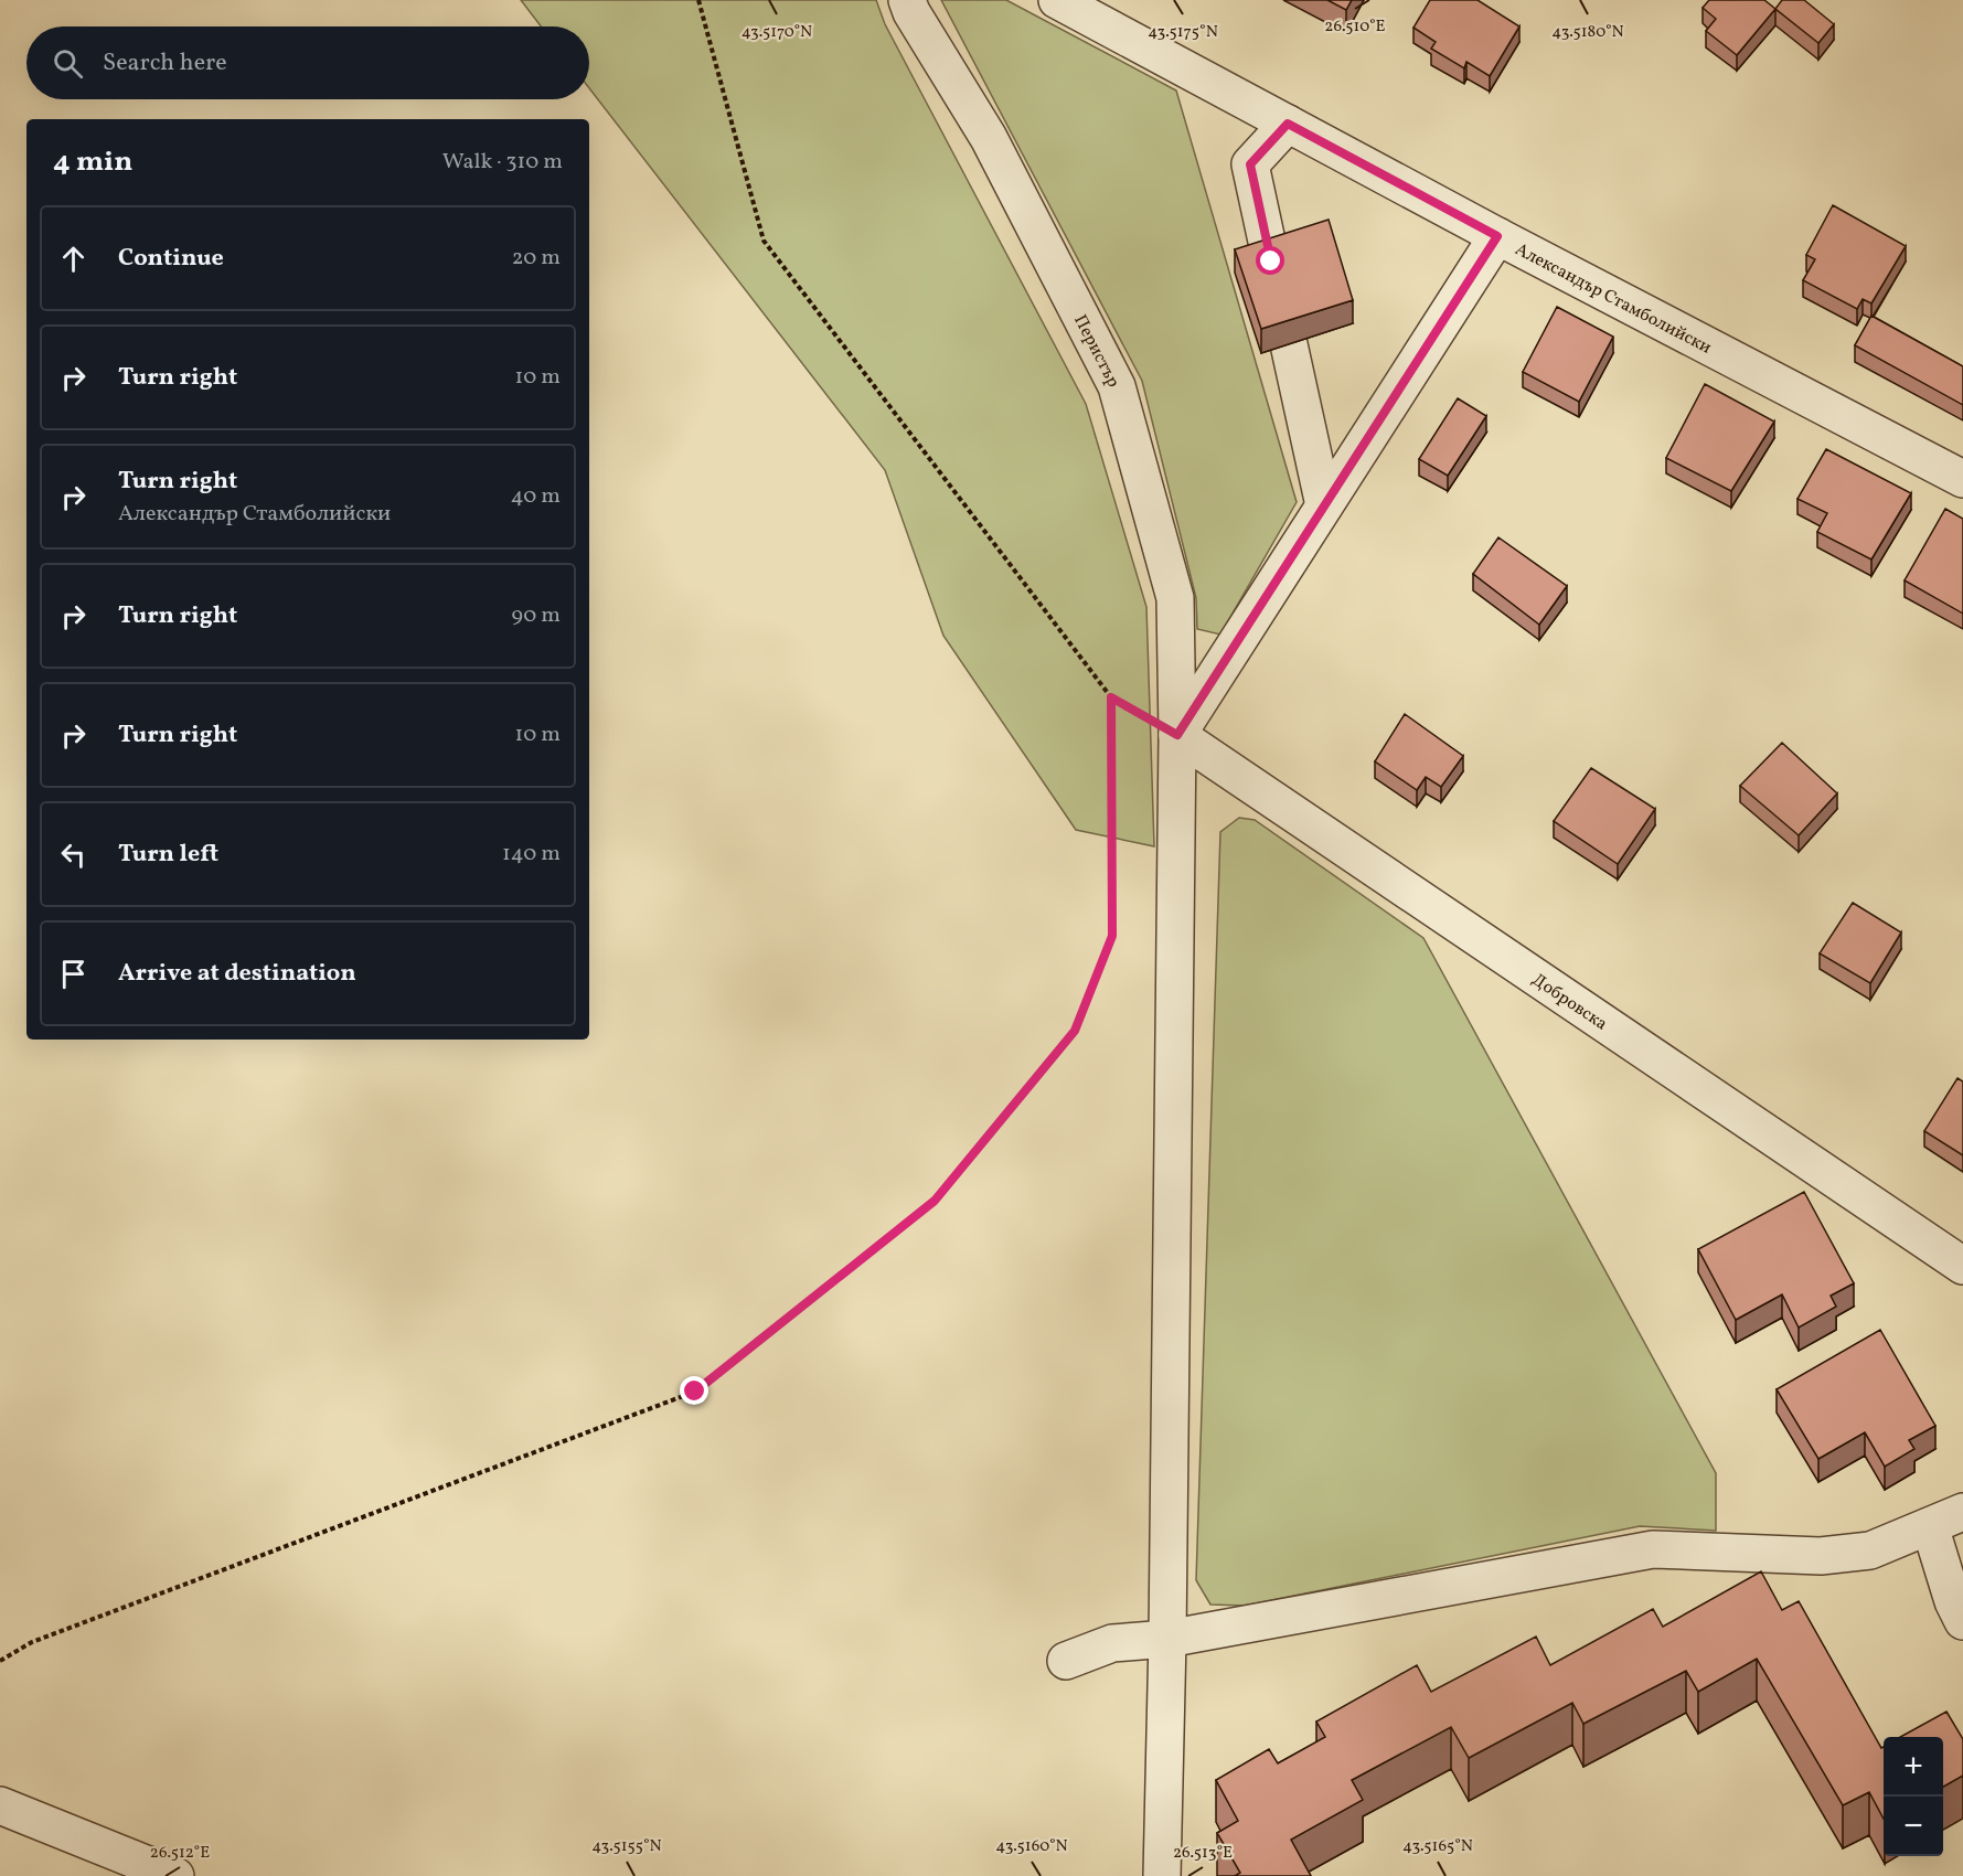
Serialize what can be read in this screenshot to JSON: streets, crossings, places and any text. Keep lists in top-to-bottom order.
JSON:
{
  "streets": {
    "street": ["Александър Стамболийски", "Перистър", "Добровска"]
  },
  "crossings": [
    ["Перистър", "Добровска"]
  ],
  "page": {
    "search": "Search here",
    "heading": ["4 min", "Walk · 310 m"],
    "list": [
      ["Continue", "20 m"],
      ["Turn right", "10 m"],
      ["Turn right", "Александър Стамболийски", "40 m"],
      ["Turn right", "90 m"],
      ["Turn right", "10 m"],
      ["Turn left", "140 m"],
      "Arrive at destination"
    ],
    "map_buttons": ["+", "−"]
  },
  "coordinates": [
    "26.510°E",
    "43.5170°N",
    "43.5175°N",
    "43.5180°N",
    "43.5155°N",
    "43.5160°N",
    "43.5165°N",
    "26.512°E",
    "26.513°E"
  ]
}
